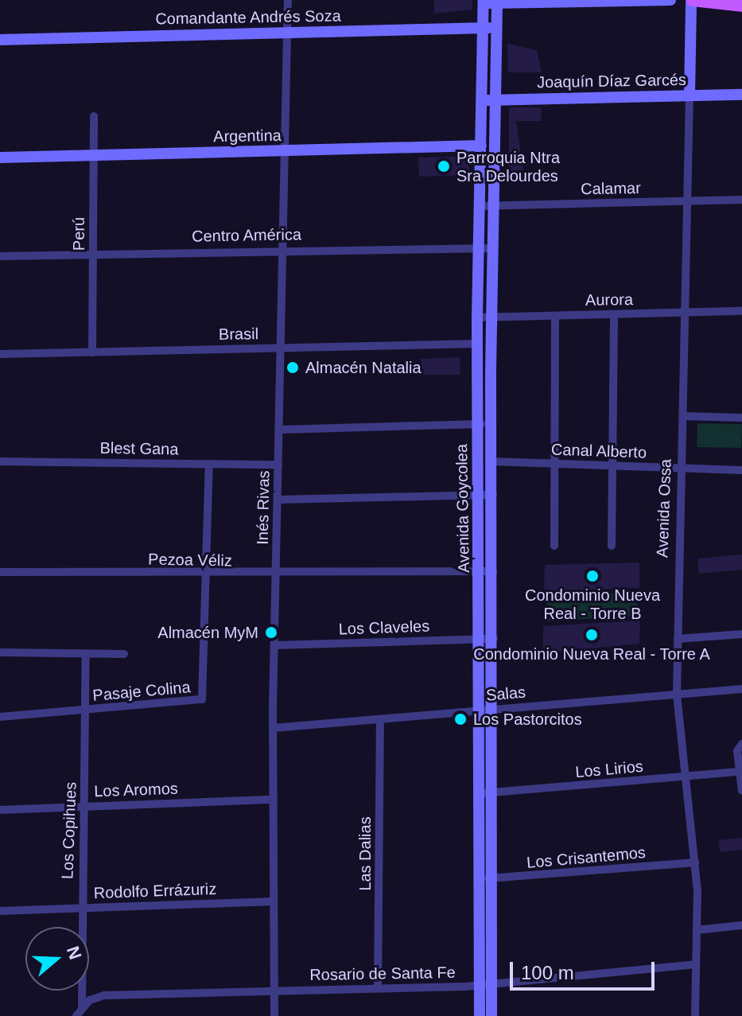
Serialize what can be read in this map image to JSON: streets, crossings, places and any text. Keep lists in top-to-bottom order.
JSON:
{
  "streets": {
    "street": [
      "Comandante Andrés Soza",
      "Joaquín Díaz Garcés",
      "Argentina",
      "Calamar",
      "Perú",
      "Centro América",
      "Aurora",
      "Brasil",
      "Blest Gana",
      "Canal Alberto",
      "Inés Rivas",
      "Avenida Goycolea",
      "Avenida Ossa",
      "Pezoa Véliz",
      "Los Claveles",
      "Pasaje Colina",
      "Salas",
      "Los Lirios",
      "Los Aromos",
      "Los Copihues",
      "Las Dalias",
      "Los Crisantemos",
      "Rodolfo Errázuriz",
      "Rosario de Santa Fe"
    ]
  },
  "crossings": [
    ["Comandante Andrés Soza", "Inés Rivas"],
    ["Comandante Andrés Soza", "Avenida Goycolea"],
    ["Joaquín Díaz Garcés", "Avenida Goycolea"],
    ["Joaquín Díaz Garcés", "Avenida Ossa"],
    ["Argentina", "Perú"],
    ["Argentina", "Inés Rivas"],
    ["Argentina", "Avenida Goycolea"],
    ["Calamar", "Avenida Goycolea"],
    ["Calamar", "Avenida Ossa"],
    ["Perú", "Centro América"],
    ["Perú", "Brasil"],
    ["Centro América", "Inés Rivas"],
    ["Centro América", "Avenida Goycolea"],
    ["Aurora", "Avenida Goycolea"],
    ["Aurora", "Avenida Ossa"],
    ["Brasil", "Inés Rivas"],
    ["Brasil", "Avenida Goycolea"],
    ["Blest Gana", "Inés Rivas"],
    ["Blest Gana", "Pasaje Colina"],
    ["Canal Alberto", "Avenida Goycolea"],
    ["Canal Alberto", "Avenida Ossa"],
    ["Inés Rivas", "Pezoa Véliz"],
    ["Inés Rivas", "Los Claveles"],
    ["Inés Rivas", "Salas"],
    ["Inés Rivas", "Los Aromos"],
    ["Inés Rivas", "Rodolfo Errázuriz"],
    ["Inés Rivas", "Rosario de Santa Fe"],
    ["Avenida Goycolea", "Pezoa Véliz"],
    ["Avenida Goycolea", "Los Claveles"],
    ["Avenida Goycolea", "Salas"],
    ["Avenida Goycolea", "Los Lirios"],
    ["Avenida Goycolea", "Los Crisantemos"],
    ["Avenida Goycolea", "Rosario de Santa Fe"],
    ["Avenida Ossa", "Salas"],
    ["Avenida Ossa", "Los Lirios"],
    ["Avenida Ossa", "Los Crisantemos"],
    ["Avenida Ossa", "Rosario de Santa Fe"],
    ["Pezoa Véliz", "Pasaje Colina"],
    ["Pasaje Colina", "Los Copihues"],
    ["Salas", "Las Dalias"],
    ["Los Aromos", "Los Copihues"],
    ["Los Copihues", "Rodolfo Errázuriz"],
    ["Los Copihues", "Rosario de Santa Fe"],
    ["Las Dalias", "Rosario de Santa Fe"]
  ],
  "places": [
    "Parroquia Ntra Sra Delourdes",
    "Almacén Natalia",
    "Condominio Nueva Real - Torre B",
    "Almacén MyM",
    "Condominio Nueva Real - Torre A",
    "Los Pastorcitos"
  ],
  "scale_bar": "100 m",
  "north": "right"
}
